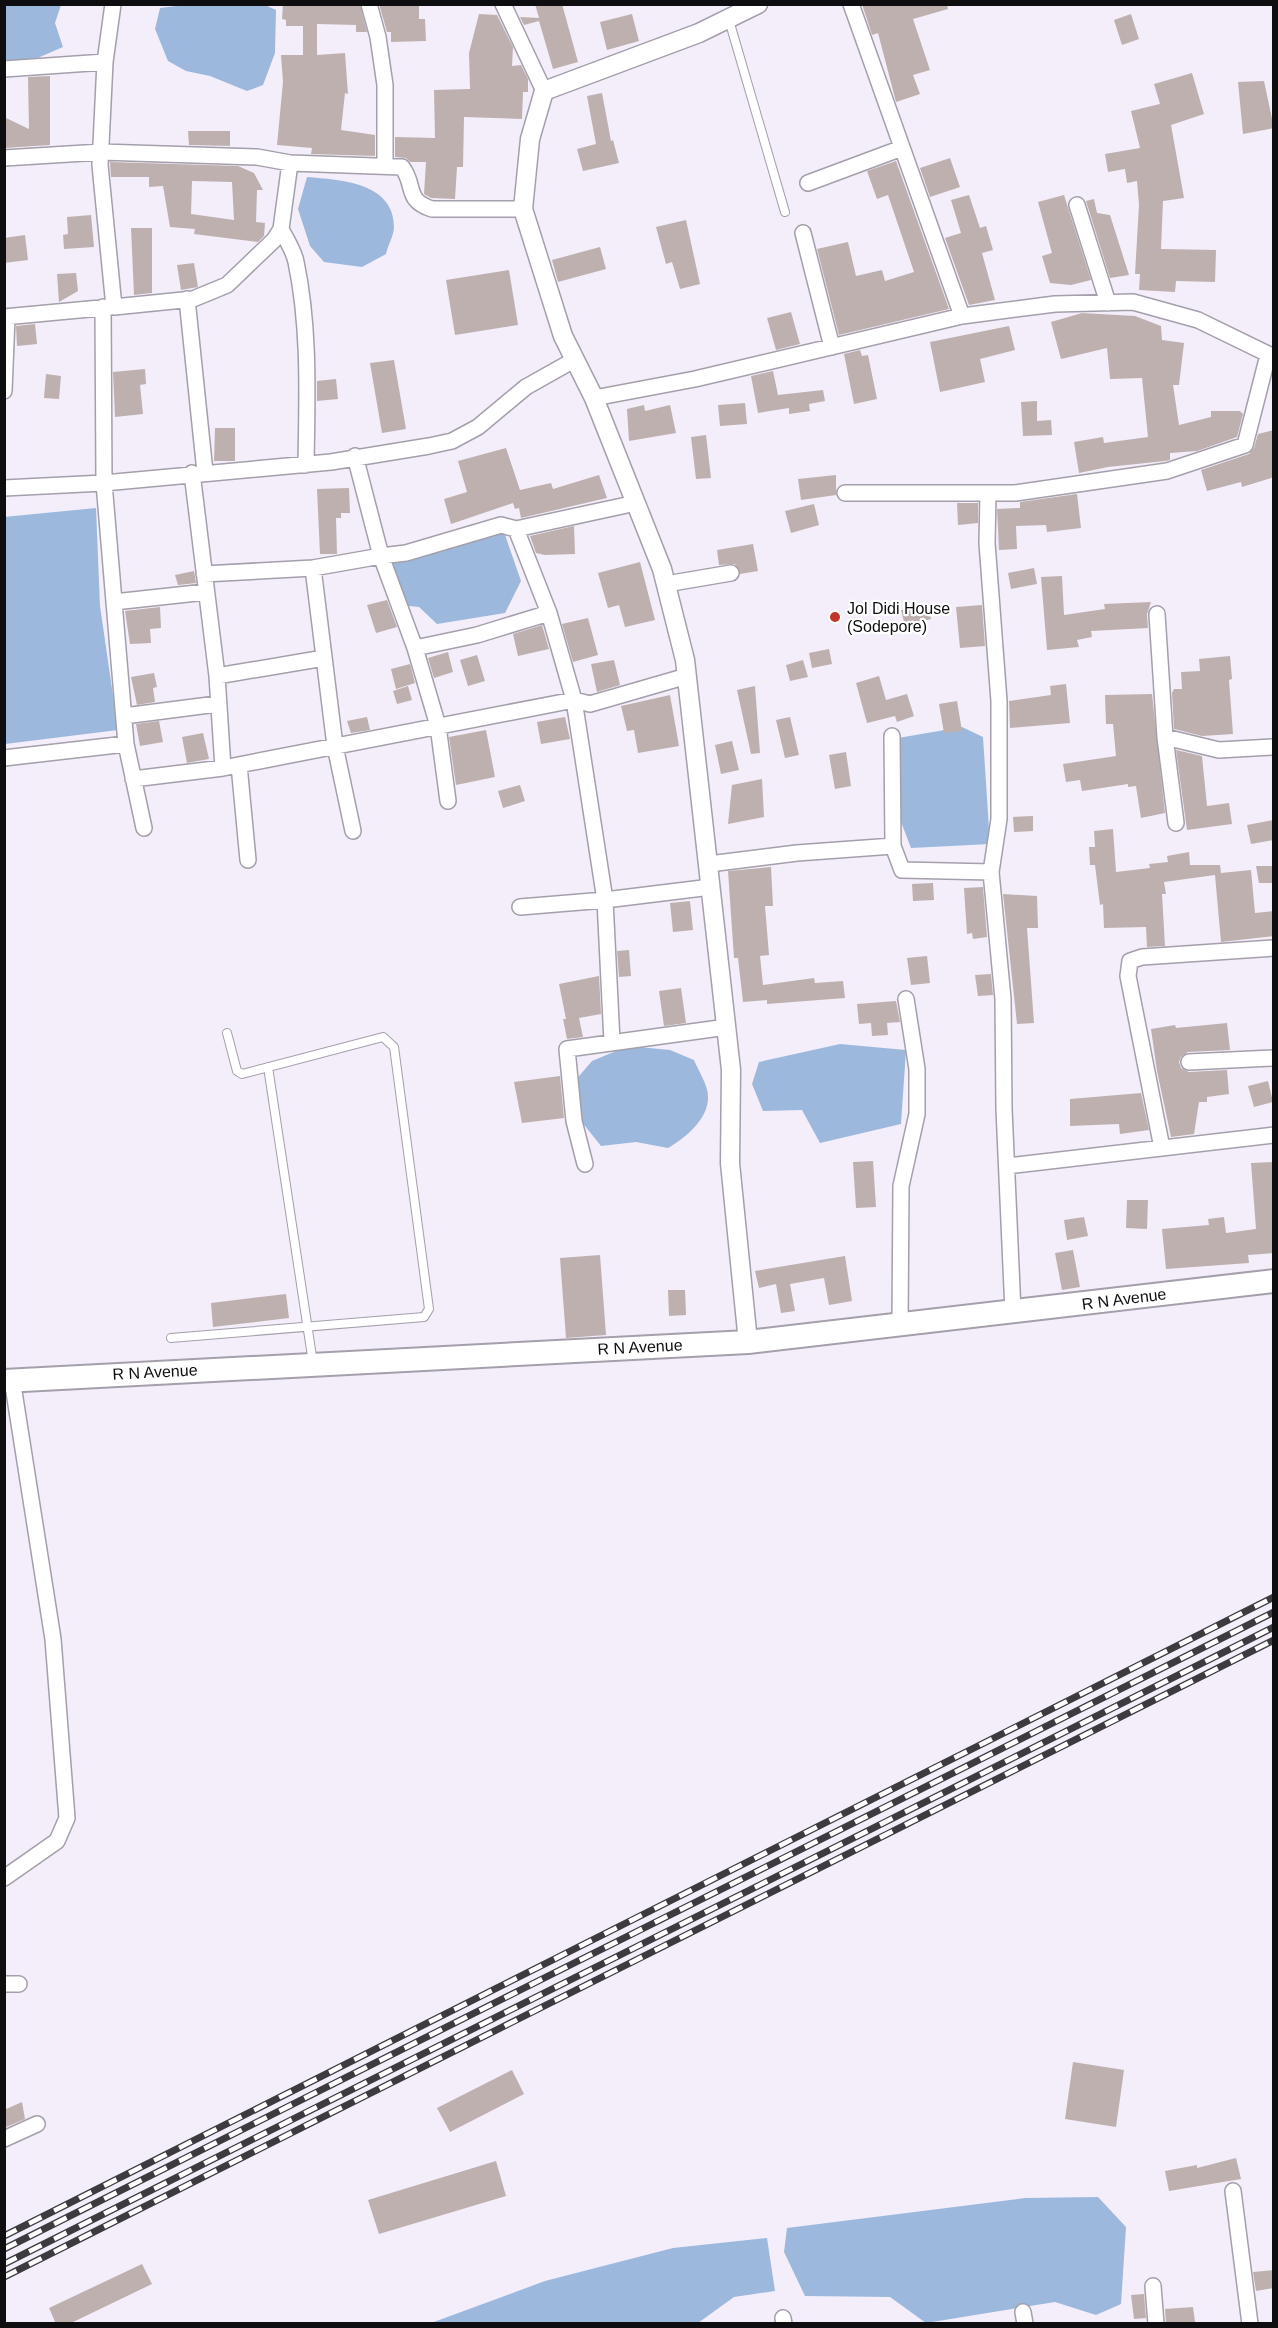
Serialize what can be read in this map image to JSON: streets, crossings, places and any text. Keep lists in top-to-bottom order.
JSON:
{
  "streets": {
    "main road": ["R N Avenue"]
  },
  "places": ["Jol Didi House (Sodepore)"]
}
